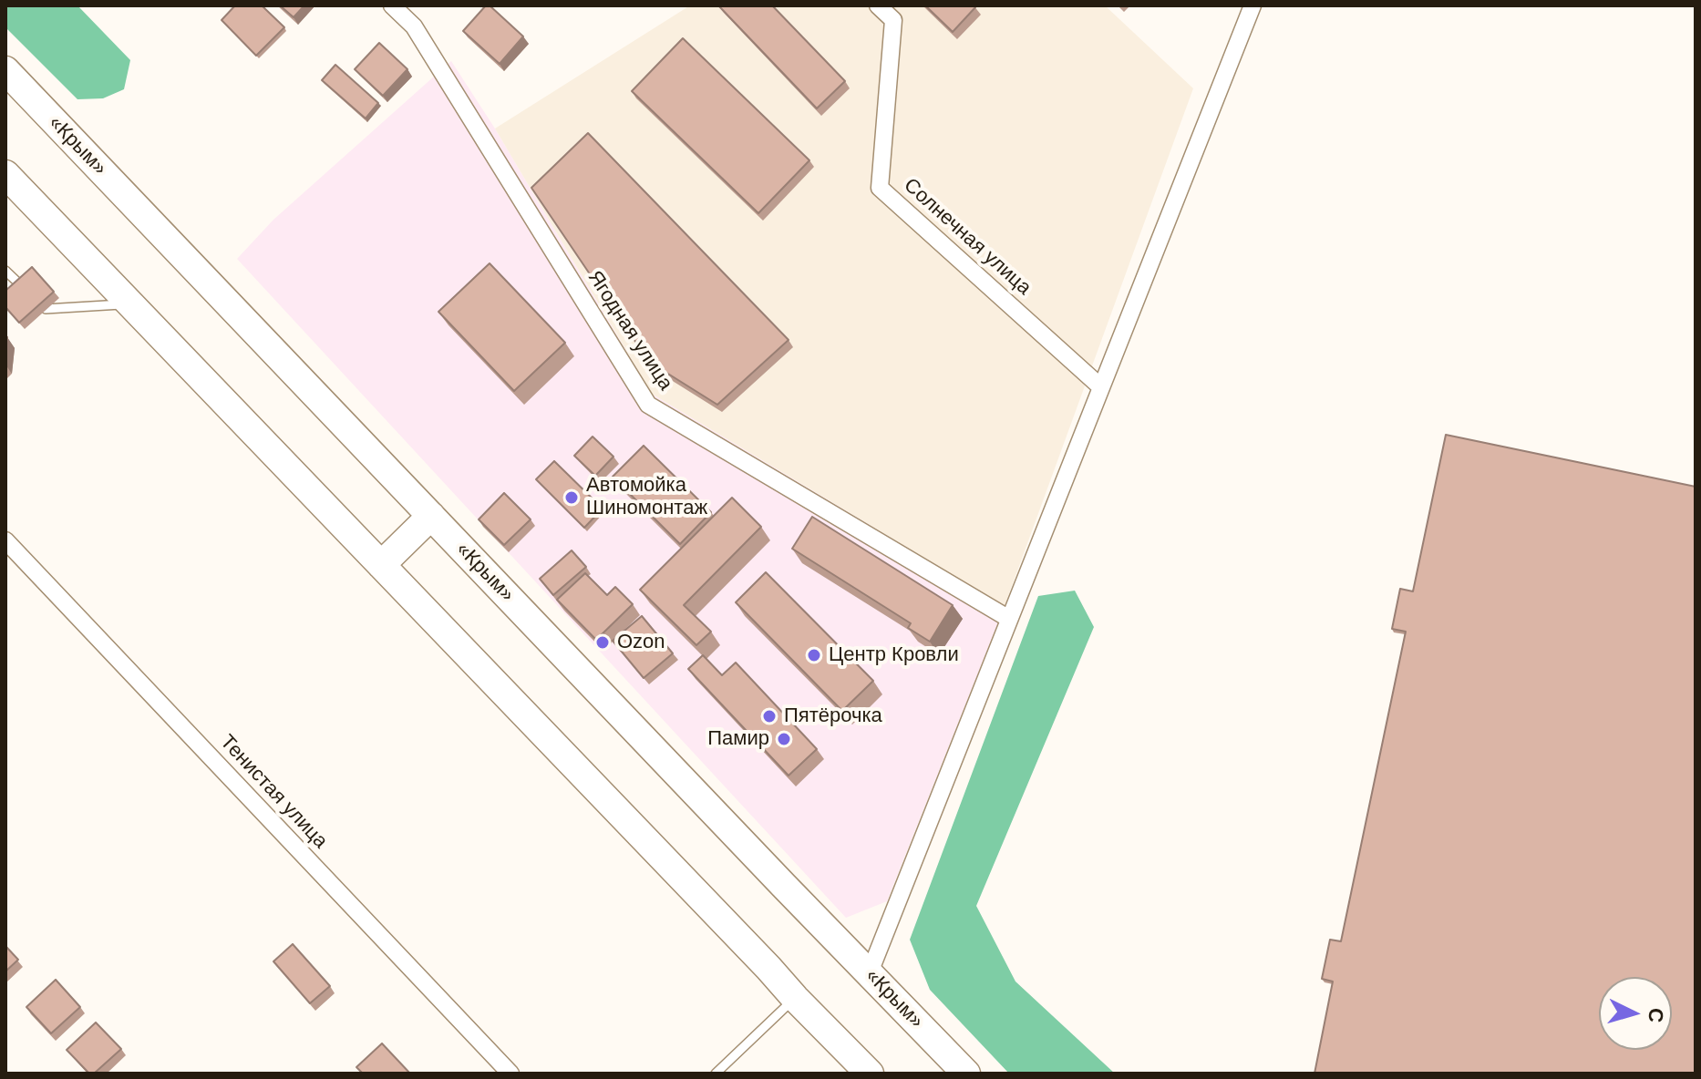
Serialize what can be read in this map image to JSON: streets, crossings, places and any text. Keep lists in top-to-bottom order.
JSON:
{
  "streets": {
    "main road": ["«Крым»"],
    "street": ["Солнечная улица", "Ягодная улица", "Тенистая улица"]
  },
  "places": [
    "Автомойка Шиномонтаж",
    "Ozon",
    "Центр Кровли",
    "Пятёрочка",
    "Памир"
  ],
  "north": "right"
}
